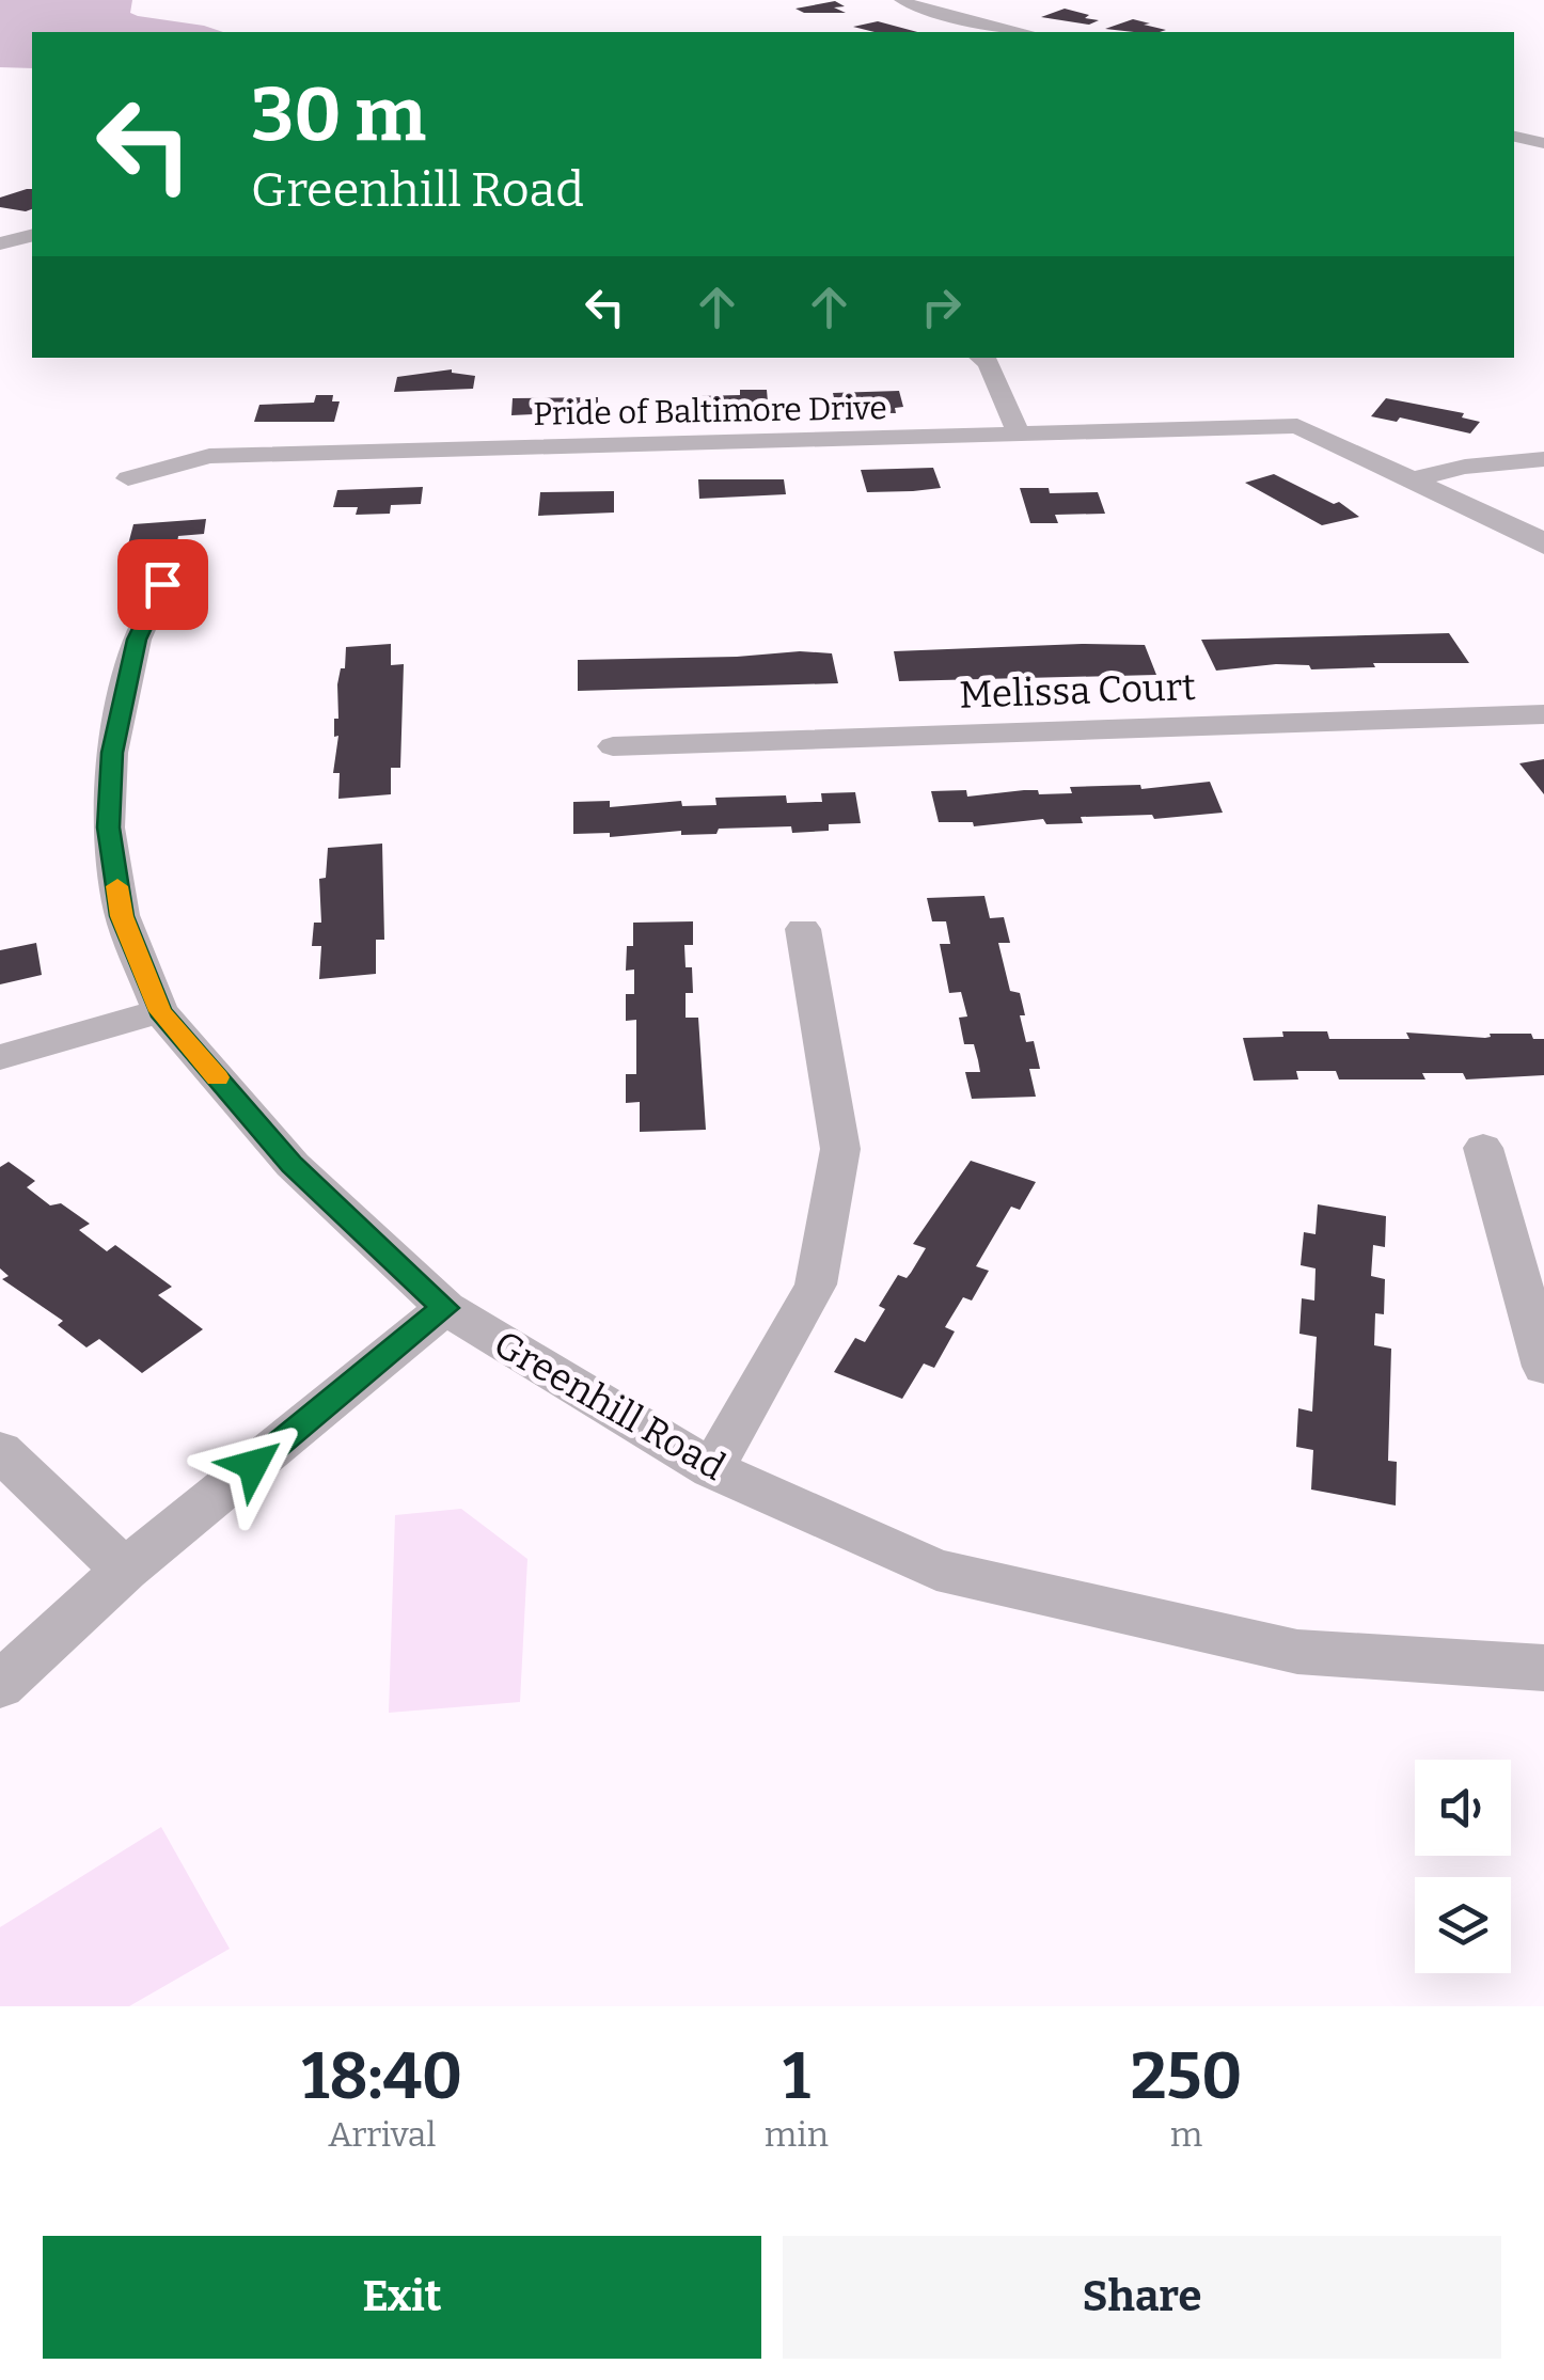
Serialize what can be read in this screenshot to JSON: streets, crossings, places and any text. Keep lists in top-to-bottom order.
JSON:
{
  "streets": {
    "street": ["Pride of Baltimore Drive", "Melissa Court", "Greenhill Road"]
  },
  "page": {
    "turn": ["30 m", "Greenhill Road"],
    "eta": [
      "18:40",
      "Arrival",
      "1",
      "min",
      "250",
      "m"
    ],
    "buttons": ["Exit", "Share"]
  }
}
